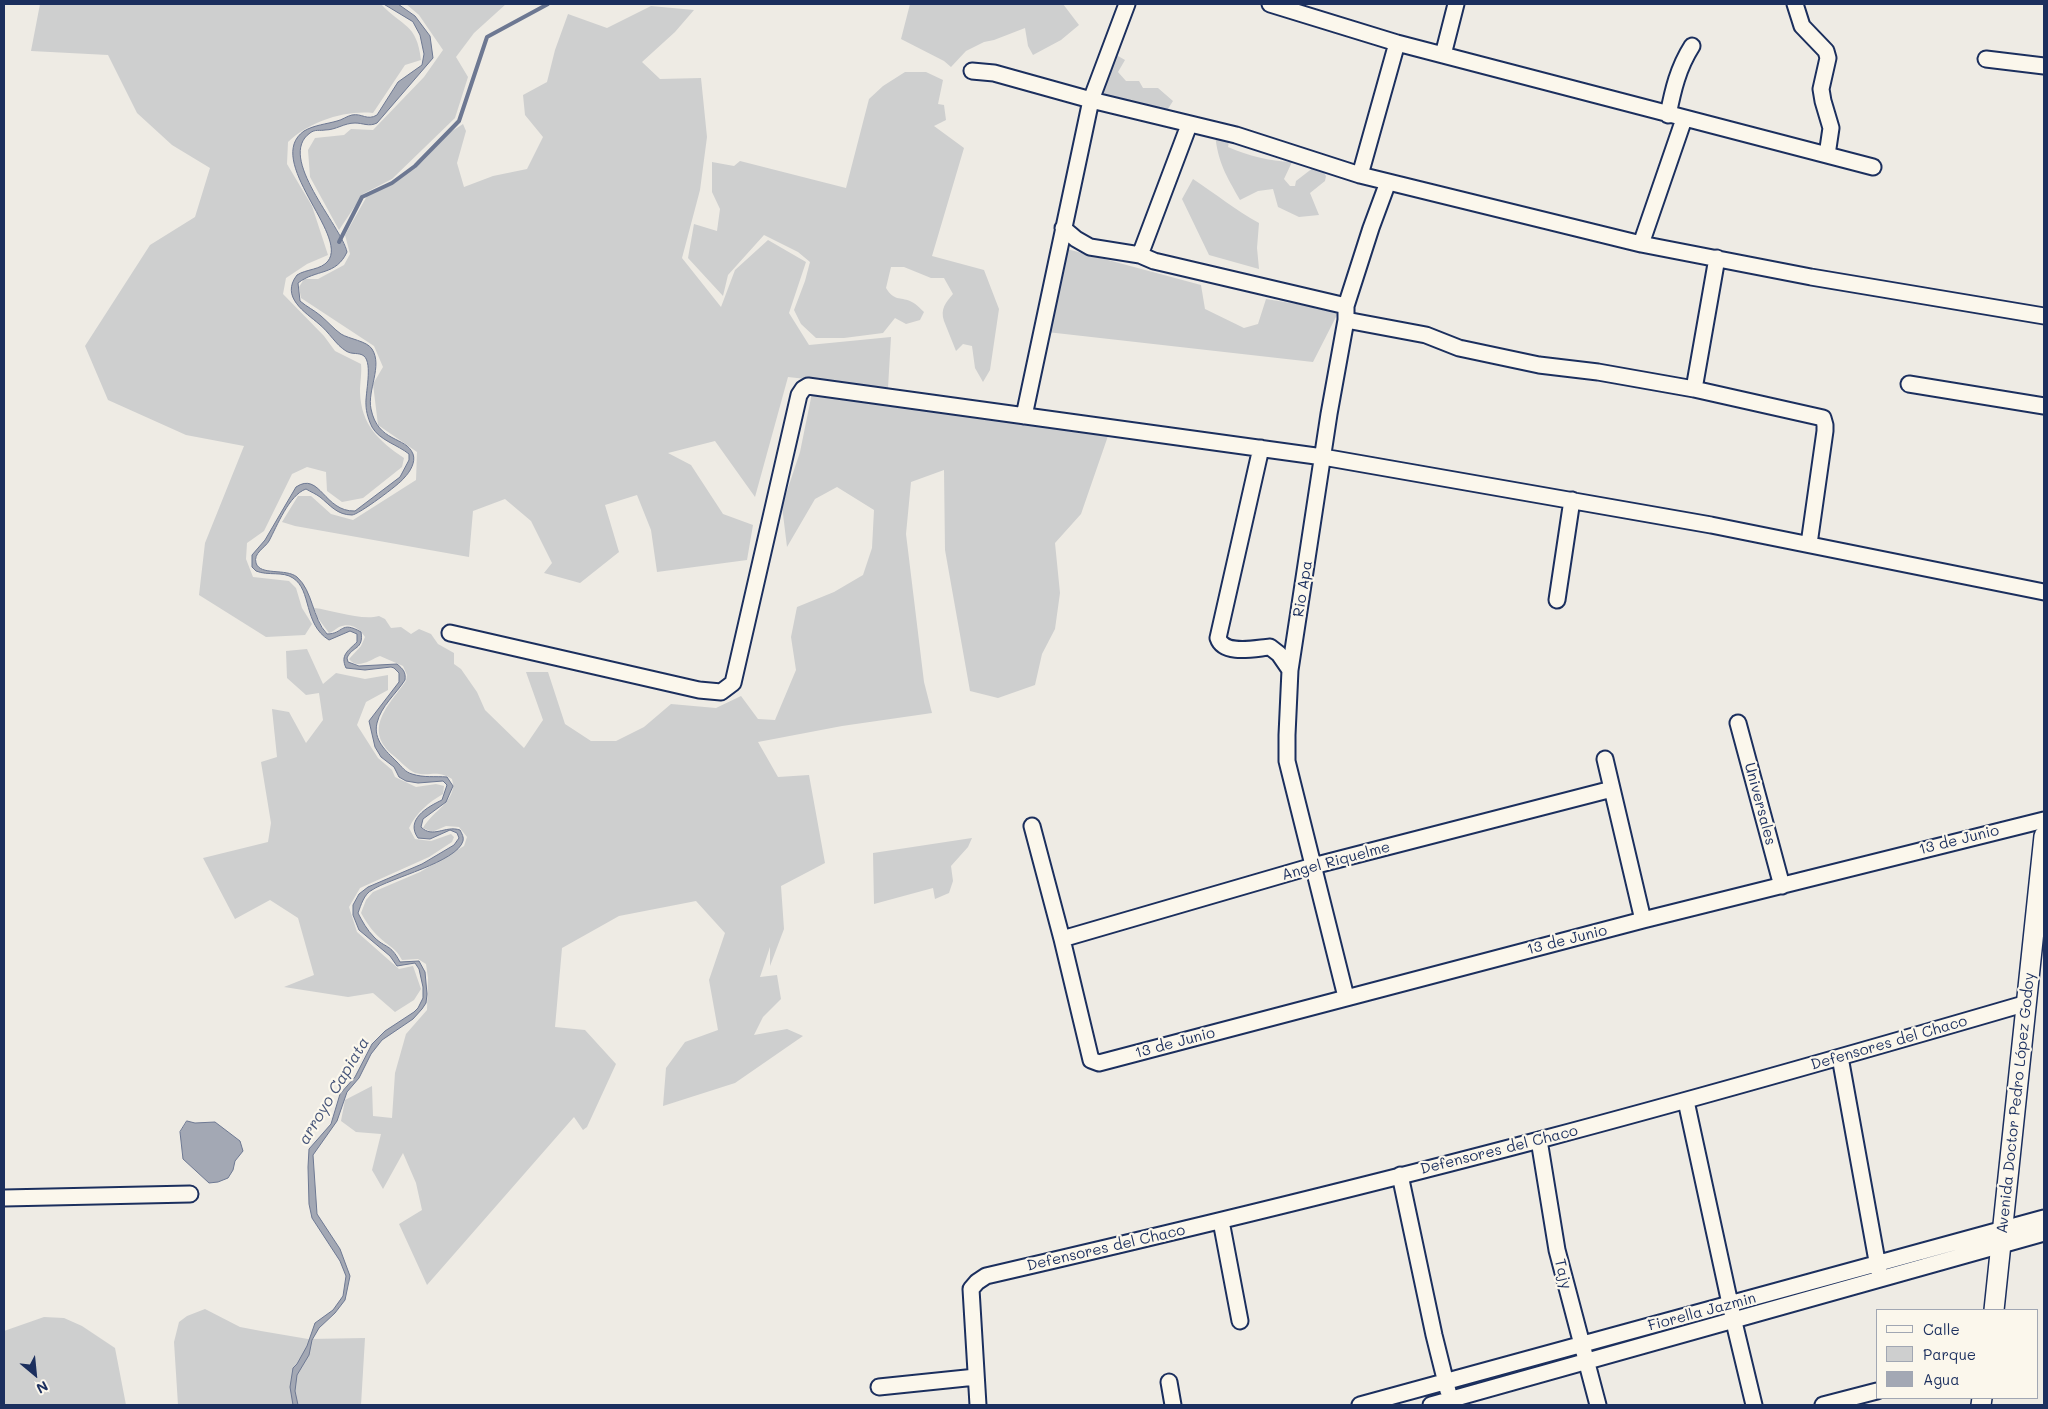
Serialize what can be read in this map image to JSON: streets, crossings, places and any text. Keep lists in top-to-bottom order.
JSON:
{
  "streets": {
    "main road": ["Avenida Doctor Pedro López Godoy"],
    "street": [
      "Rio Apa",
      "Universales",
      "13 de Junio",
      "Angel Riquelme",
      "Defensores del Chaco",
      "Tajy",
      "Fiorella Jazmin"
    ]
  },
  "crossings": [
    ["Rio Apa", "13 de Junio"],
    ["Rio Apa", "Angel Riquelme"],
    ["Universales", "13 de Junio"],
    ["13 de Junio", "Angel Riquelme"],
    ["Defensores del Chaco", "Avenida Doctor Pedro López Godoy"],
    ["Defensores del Chaco", "Tajy"],
    ["Avenida Doctor Pedro López Godoy", "Fiorella Jazmin"],
    ["Tajy", "Fiorella Jazmin"]
  ],
  "water": ["arroyo Capiata"],
  "legend": ["Calle", "Parque", "Agua"],
  "north": "bottom right"
}
